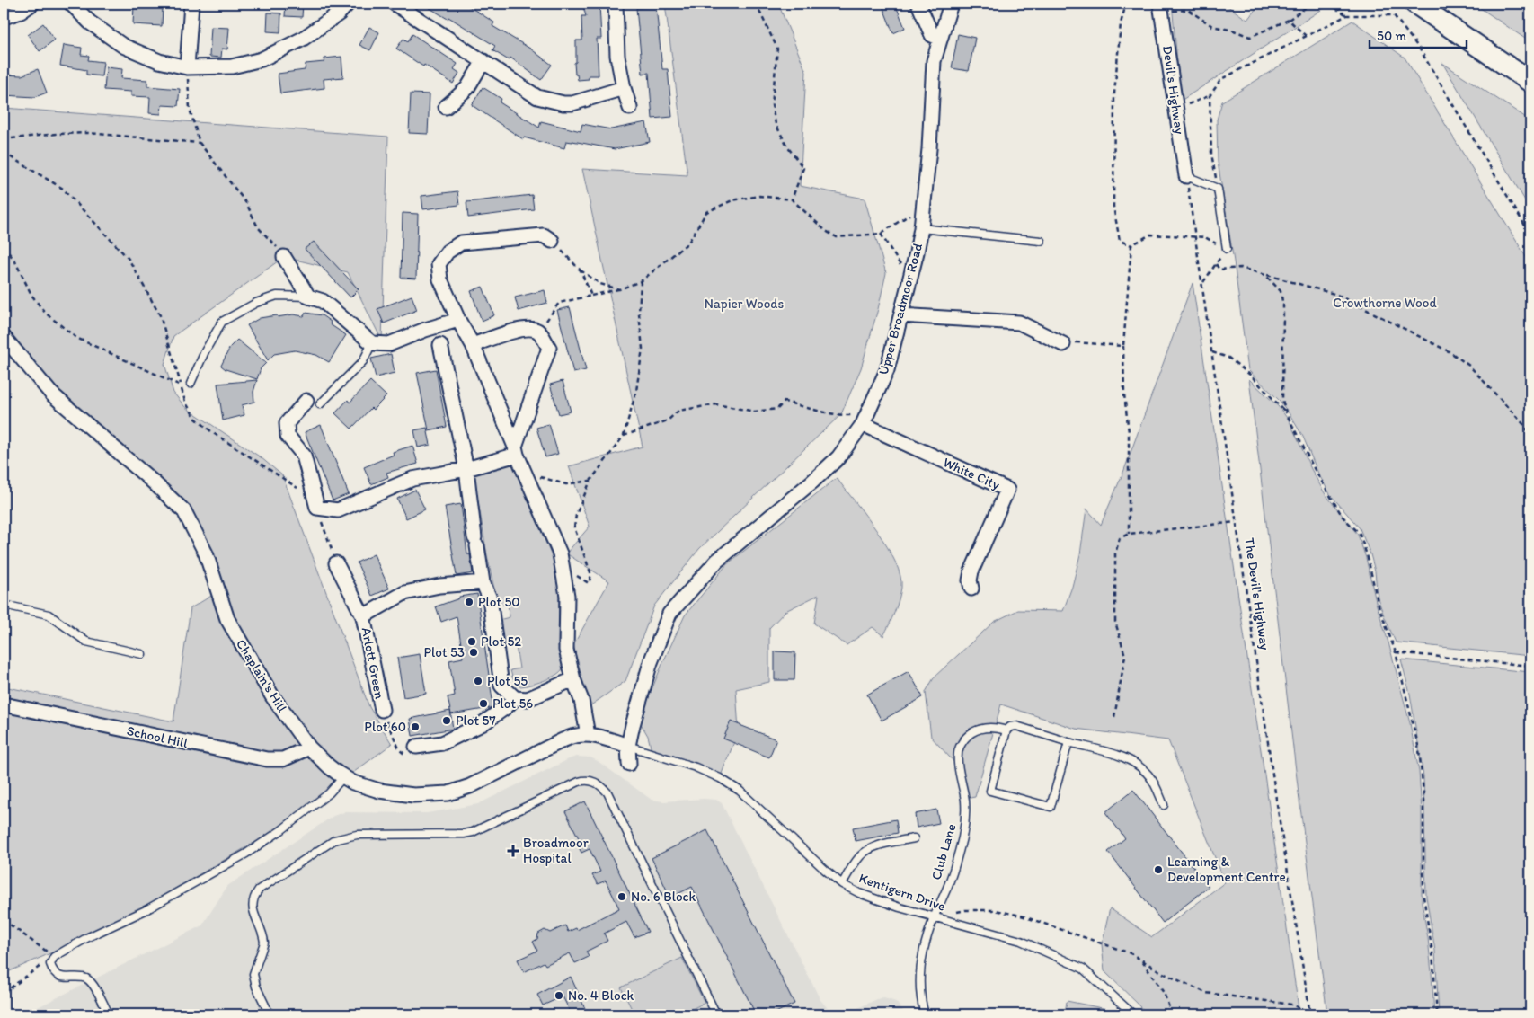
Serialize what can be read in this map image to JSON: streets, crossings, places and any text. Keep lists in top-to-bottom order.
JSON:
{
  "streets": {
    "street": [
      "Devil's Highway",
      "Upper Broadmoor Road",
      "White City",
      "Arlott Green",
      "Chaplain's Hill",
      "School Hill"
    ],
    "lane": ["Club Lane", "Kentigern Drive"],
    "path": ["The Devil's Highway"]
  },
  "crossings": [
    ["Devil's Highway", "The Devil's Highway"],
    ["Upper Broadmoor Road", "White City"],
    ["Upper Broadmoor Road", "Chaplain's Hill"],
    ["Upper Broadmoor Road", "Kentigern Drive"],
    ["Chaplain's Hill", "School Hill"],
    ["Chaplain's Hill", "Kentigern Drive"],
    ["Club Lane", "Kentigern Drive"]
  ],
  "parks": ["Crowthorne Wood", "Napier Woods"],
  "places": {
    "other": [
      "Plot 50",
      "Plot 52",
      "Plot 53",
      "Plot 55",
      "Plot 56",
      "Plot 57",
      "Plot 60",
      "Learning & Development Centre",
      "No. 6 Block",
      "No. 4 Block"
    ],
    "health": ["Broadmoor Hospital"]
  },
  "scale_bar": "50 m"
}
